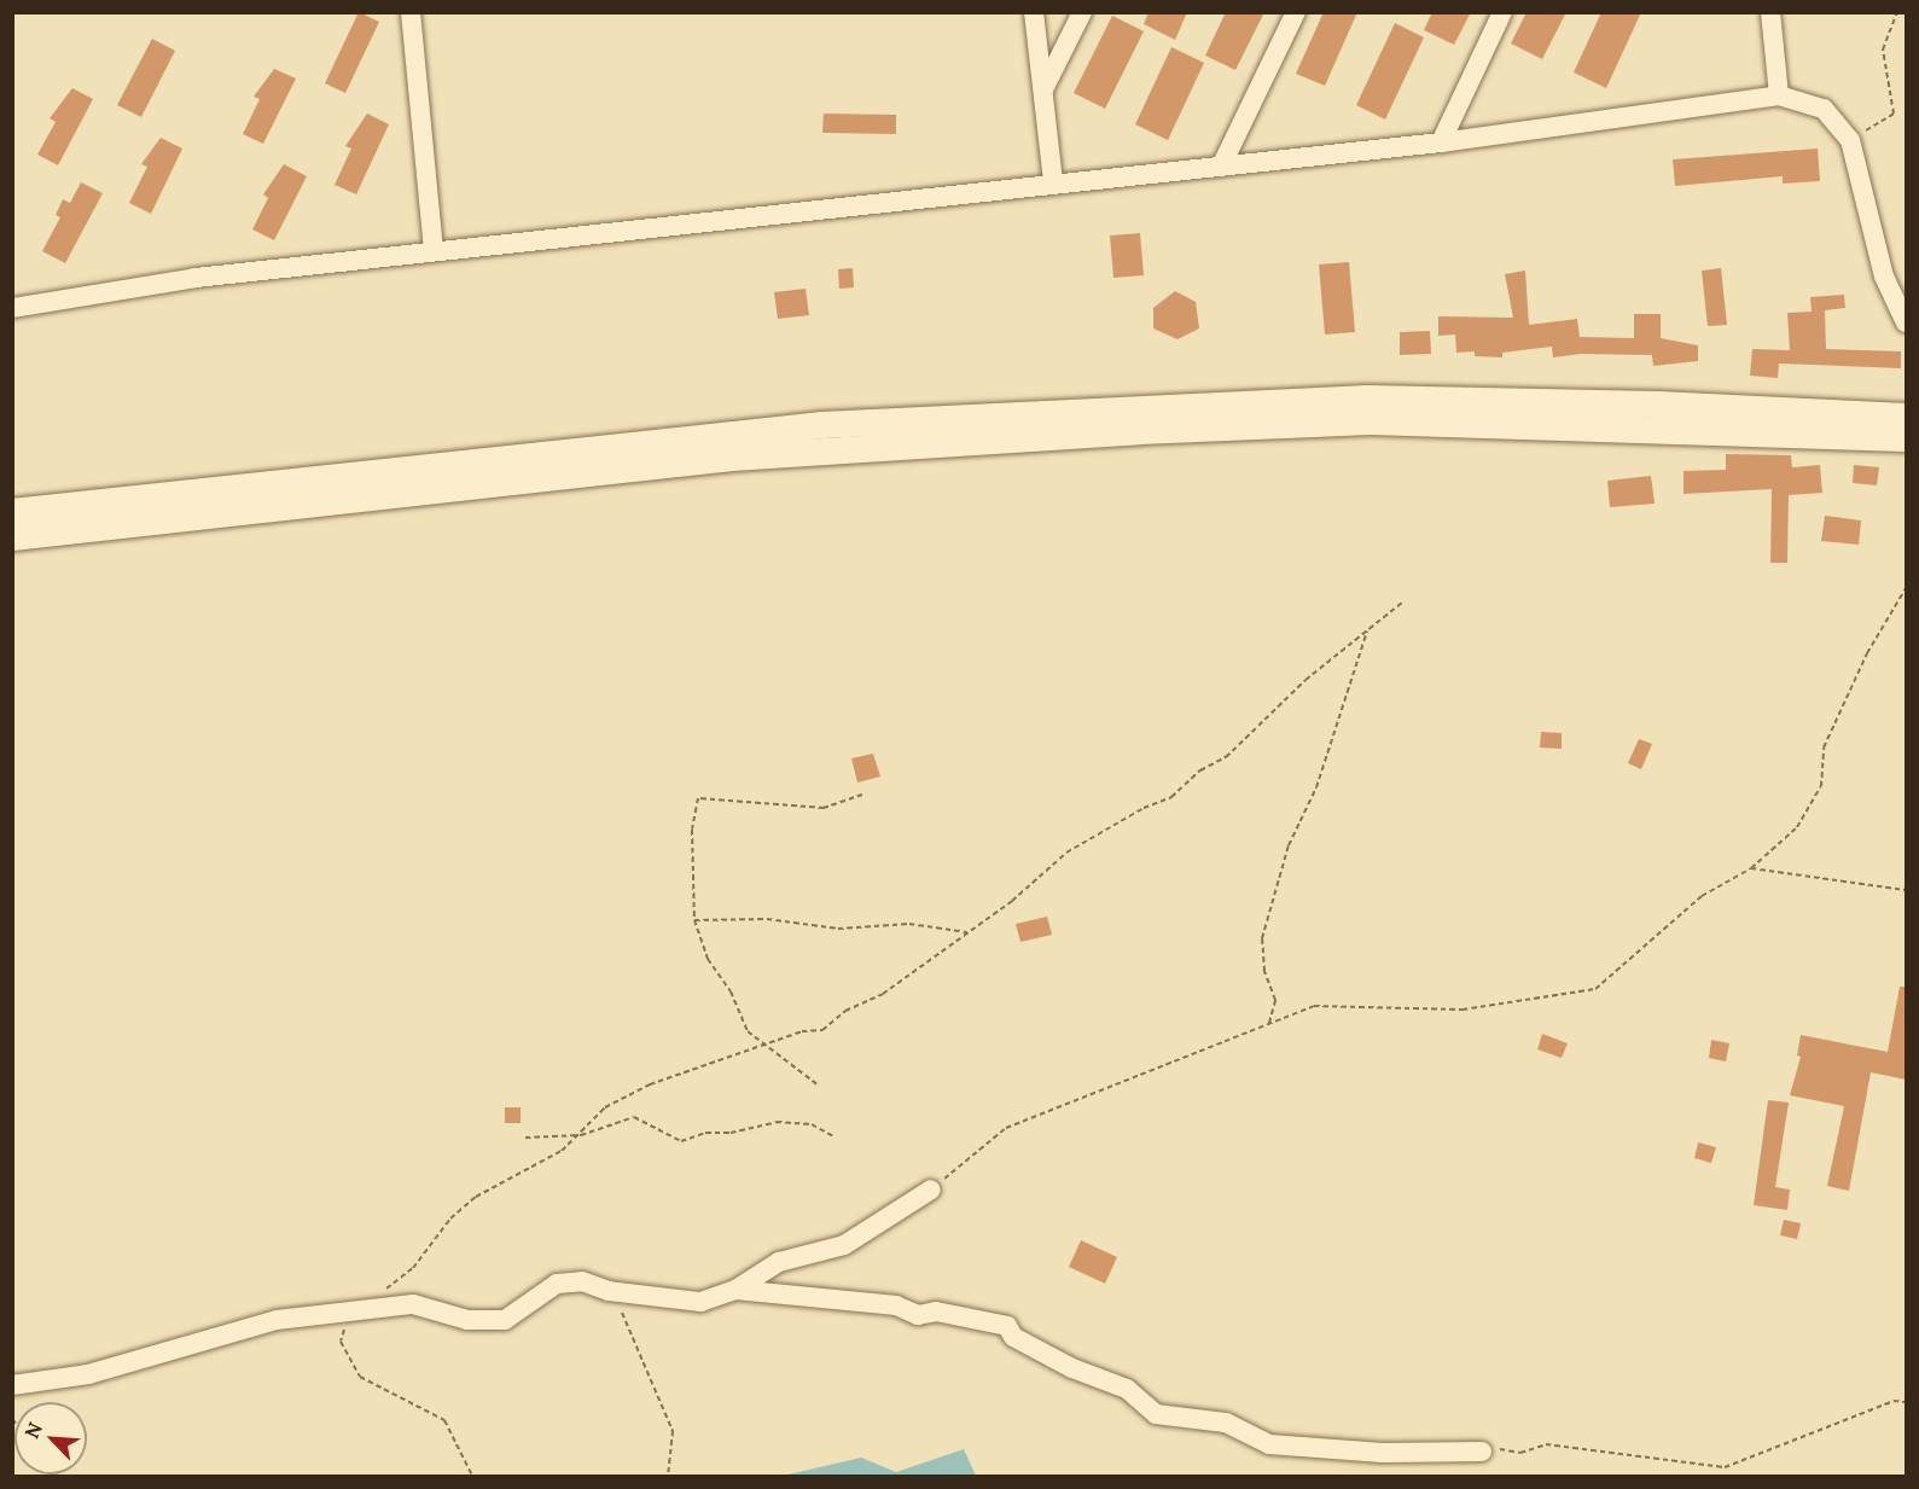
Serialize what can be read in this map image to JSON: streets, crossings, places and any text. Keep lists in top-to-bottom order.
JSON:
{
  "north": "top left"
}
